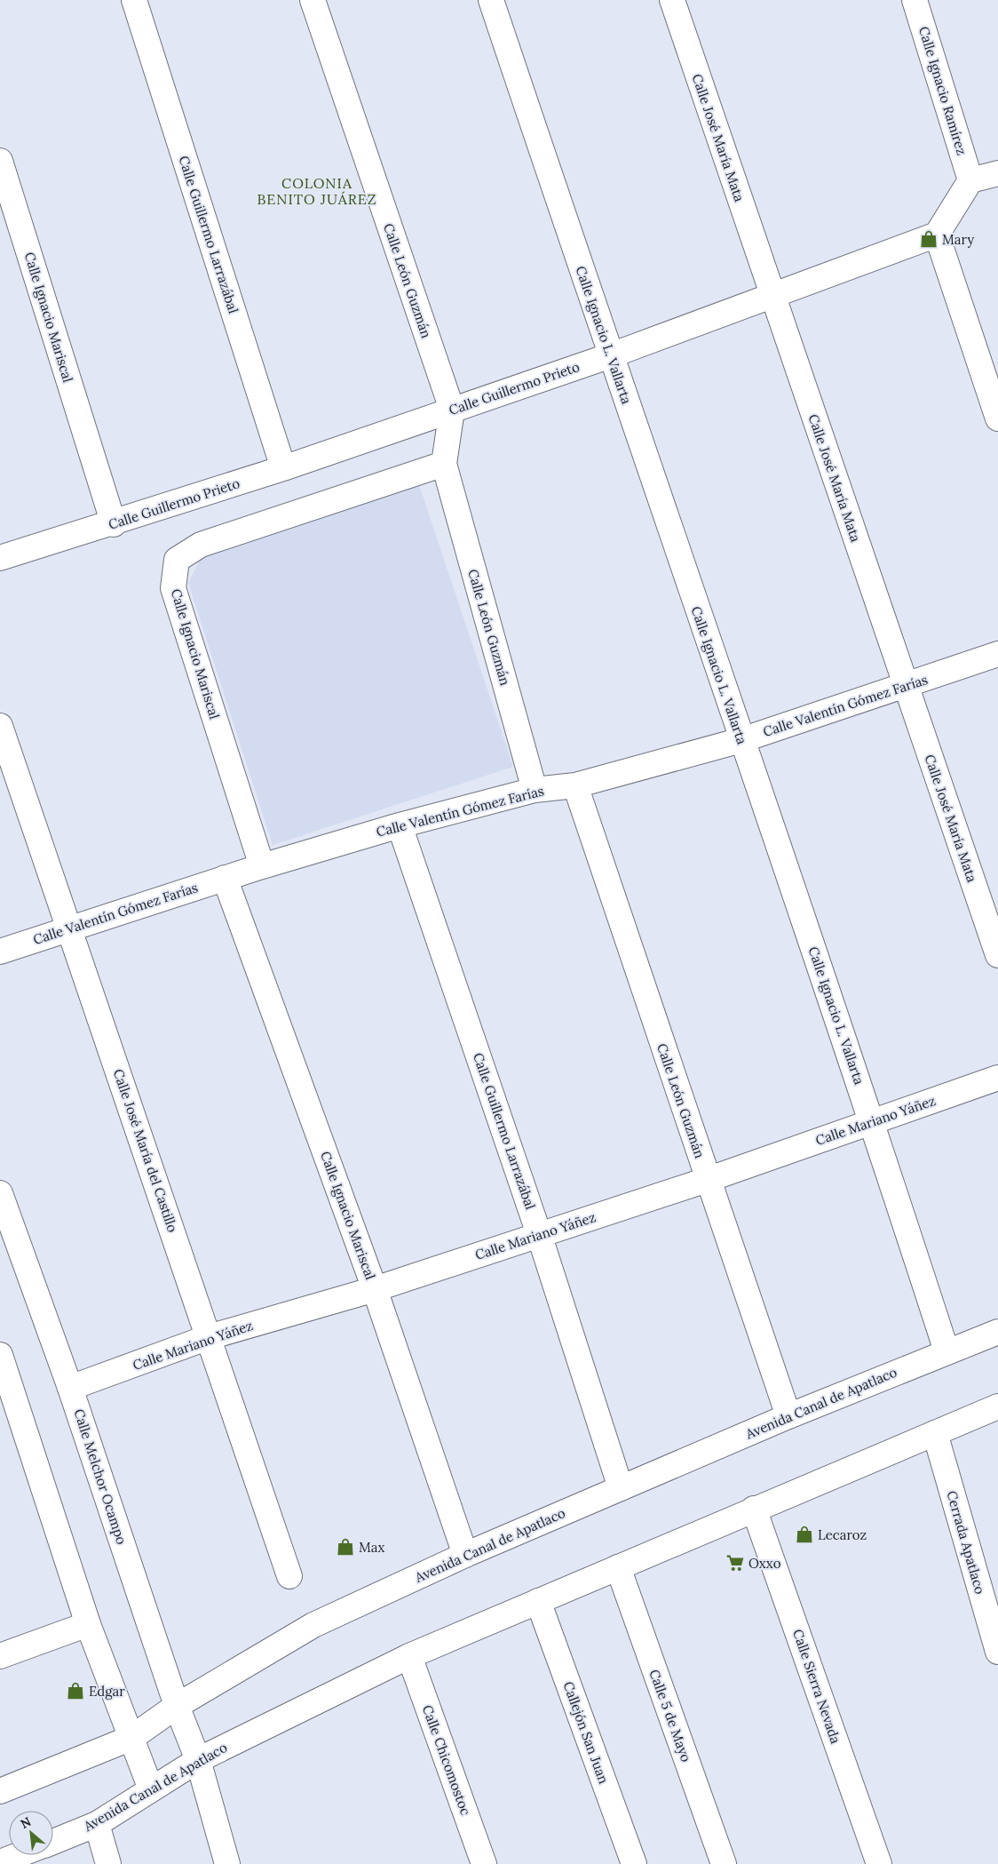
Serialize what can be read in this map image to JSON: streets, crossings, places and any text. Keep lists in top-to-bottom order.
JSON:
{
  "streets": {
    "street": [
      "Calle Ignacio Ramírez",
      "Calle José María Mata",
      "Calle Guillermo Larrazábal",
      "Calle León Guzmán",
      "Calle Ignacio Mariscal",
      "Calle Ignacio L. Vallarta",
      "Calle Guillermo Prieto",
      "Calle Valentín Gómez Farías",
      "Calle Mariano Yáñez",
      "Calle José María del Castillo",
      "Avenida Canal de Apatlaco",
      "Calle Melchor Ocampo",
      "Cerrada Apatlaco",
      "Calle Sierra Nevada",
      "Calle 5 de Mayo",
      "Callejón San Juan",
      "Calle Chicomostoc"
    ]
  },
  "crossings": [
    ["Calle José María Mata", "Calle Guillermo Prieto"],
    ["Calle José María Mata", "Calle Valentín Gómez Farías"],
    ["Calle Guillermo Larrazábal", "Calle Guillermo Prieto"],
    ["Calle Guillermo Larrazábal", "Calle Valentín Gómez Farías"],
    ["Calle Guillermo Larrazábal", "Calle Mariano Yáñez"],
    ["Calle Guillermo Larrazábal", "Avenida Canal de Apatlaco"],
    ["Calle León Guzmán", "Calle Ignacio Mariscal"],
    ["Calle León Guzmán", "Calle Guillermo Prieto"],
    ["Calle León Guzmán", "Calle Valentín Gómez Farías"],
    ["Calle León Guzmán", "Calle Mariano Yáñez"],
    ["Calle León Guzmán", "Avenida Canal de Apatlaco"],
    ["Calle Ignacio Mariscal", "Calle Guillermo Prieto"],
    ["Calle Ignacio Mariscal", "Calle Valentín Gómez Farías"],
    ["Calle Ignacio Mariscal", "Calle Mariano Yáñez"],
    ["Calle Ignacio Mariscal", "Avenida Canal de Apatlaco"],
    ["Calle Ignacio L. Vallarta", "Calle Guillermo Prieto"],
    ["Calle Ignacio L. Vallarta", "Calle Valentín Gómez Farías"],
    ["Calle Ignacio L. Vallarta", "Calle Mariano Yáñez"],
    ["Calle Ignacio L. Vallarta", "Avenida Canal de Apatlaco"],
    ["Calle Valentín Gómez Farías", "Calle José María del Castillo"],
    ["Calle Mariano Yáñez", "Calle José María del Castillo"],
    ["Calle Mariano Yáñez", "Calle Melchor Ocampo"],
    ["Avenida Canal de Apatlaco", "Calle Melchor Ocampo"],
    ["Avenida Canal de Apatlaco", "Cerrada Apatlaco"],
    ["Avenida Canal de Apatlaco", "Calle Sierra Nevada"],
    ["Avenida Canal de Apatlaco", "Calle 5 de Mayo"],
    ["Avenida Canal de Apatlaco", "Callejón San Juan"],
    ["Avenida Canal de Apatlaco", "Calle Chicomostoc"]
  ],
  "districts": ["COLONIA BENITO JUÁREZ"],
  "places": {
    "shop": [
      "Mary",
      "Lecaroz",
      "Max",
      "Edgar"
    ],
    "supermarket": ["Oxxo"]
  },
  "north": "top left"
}
